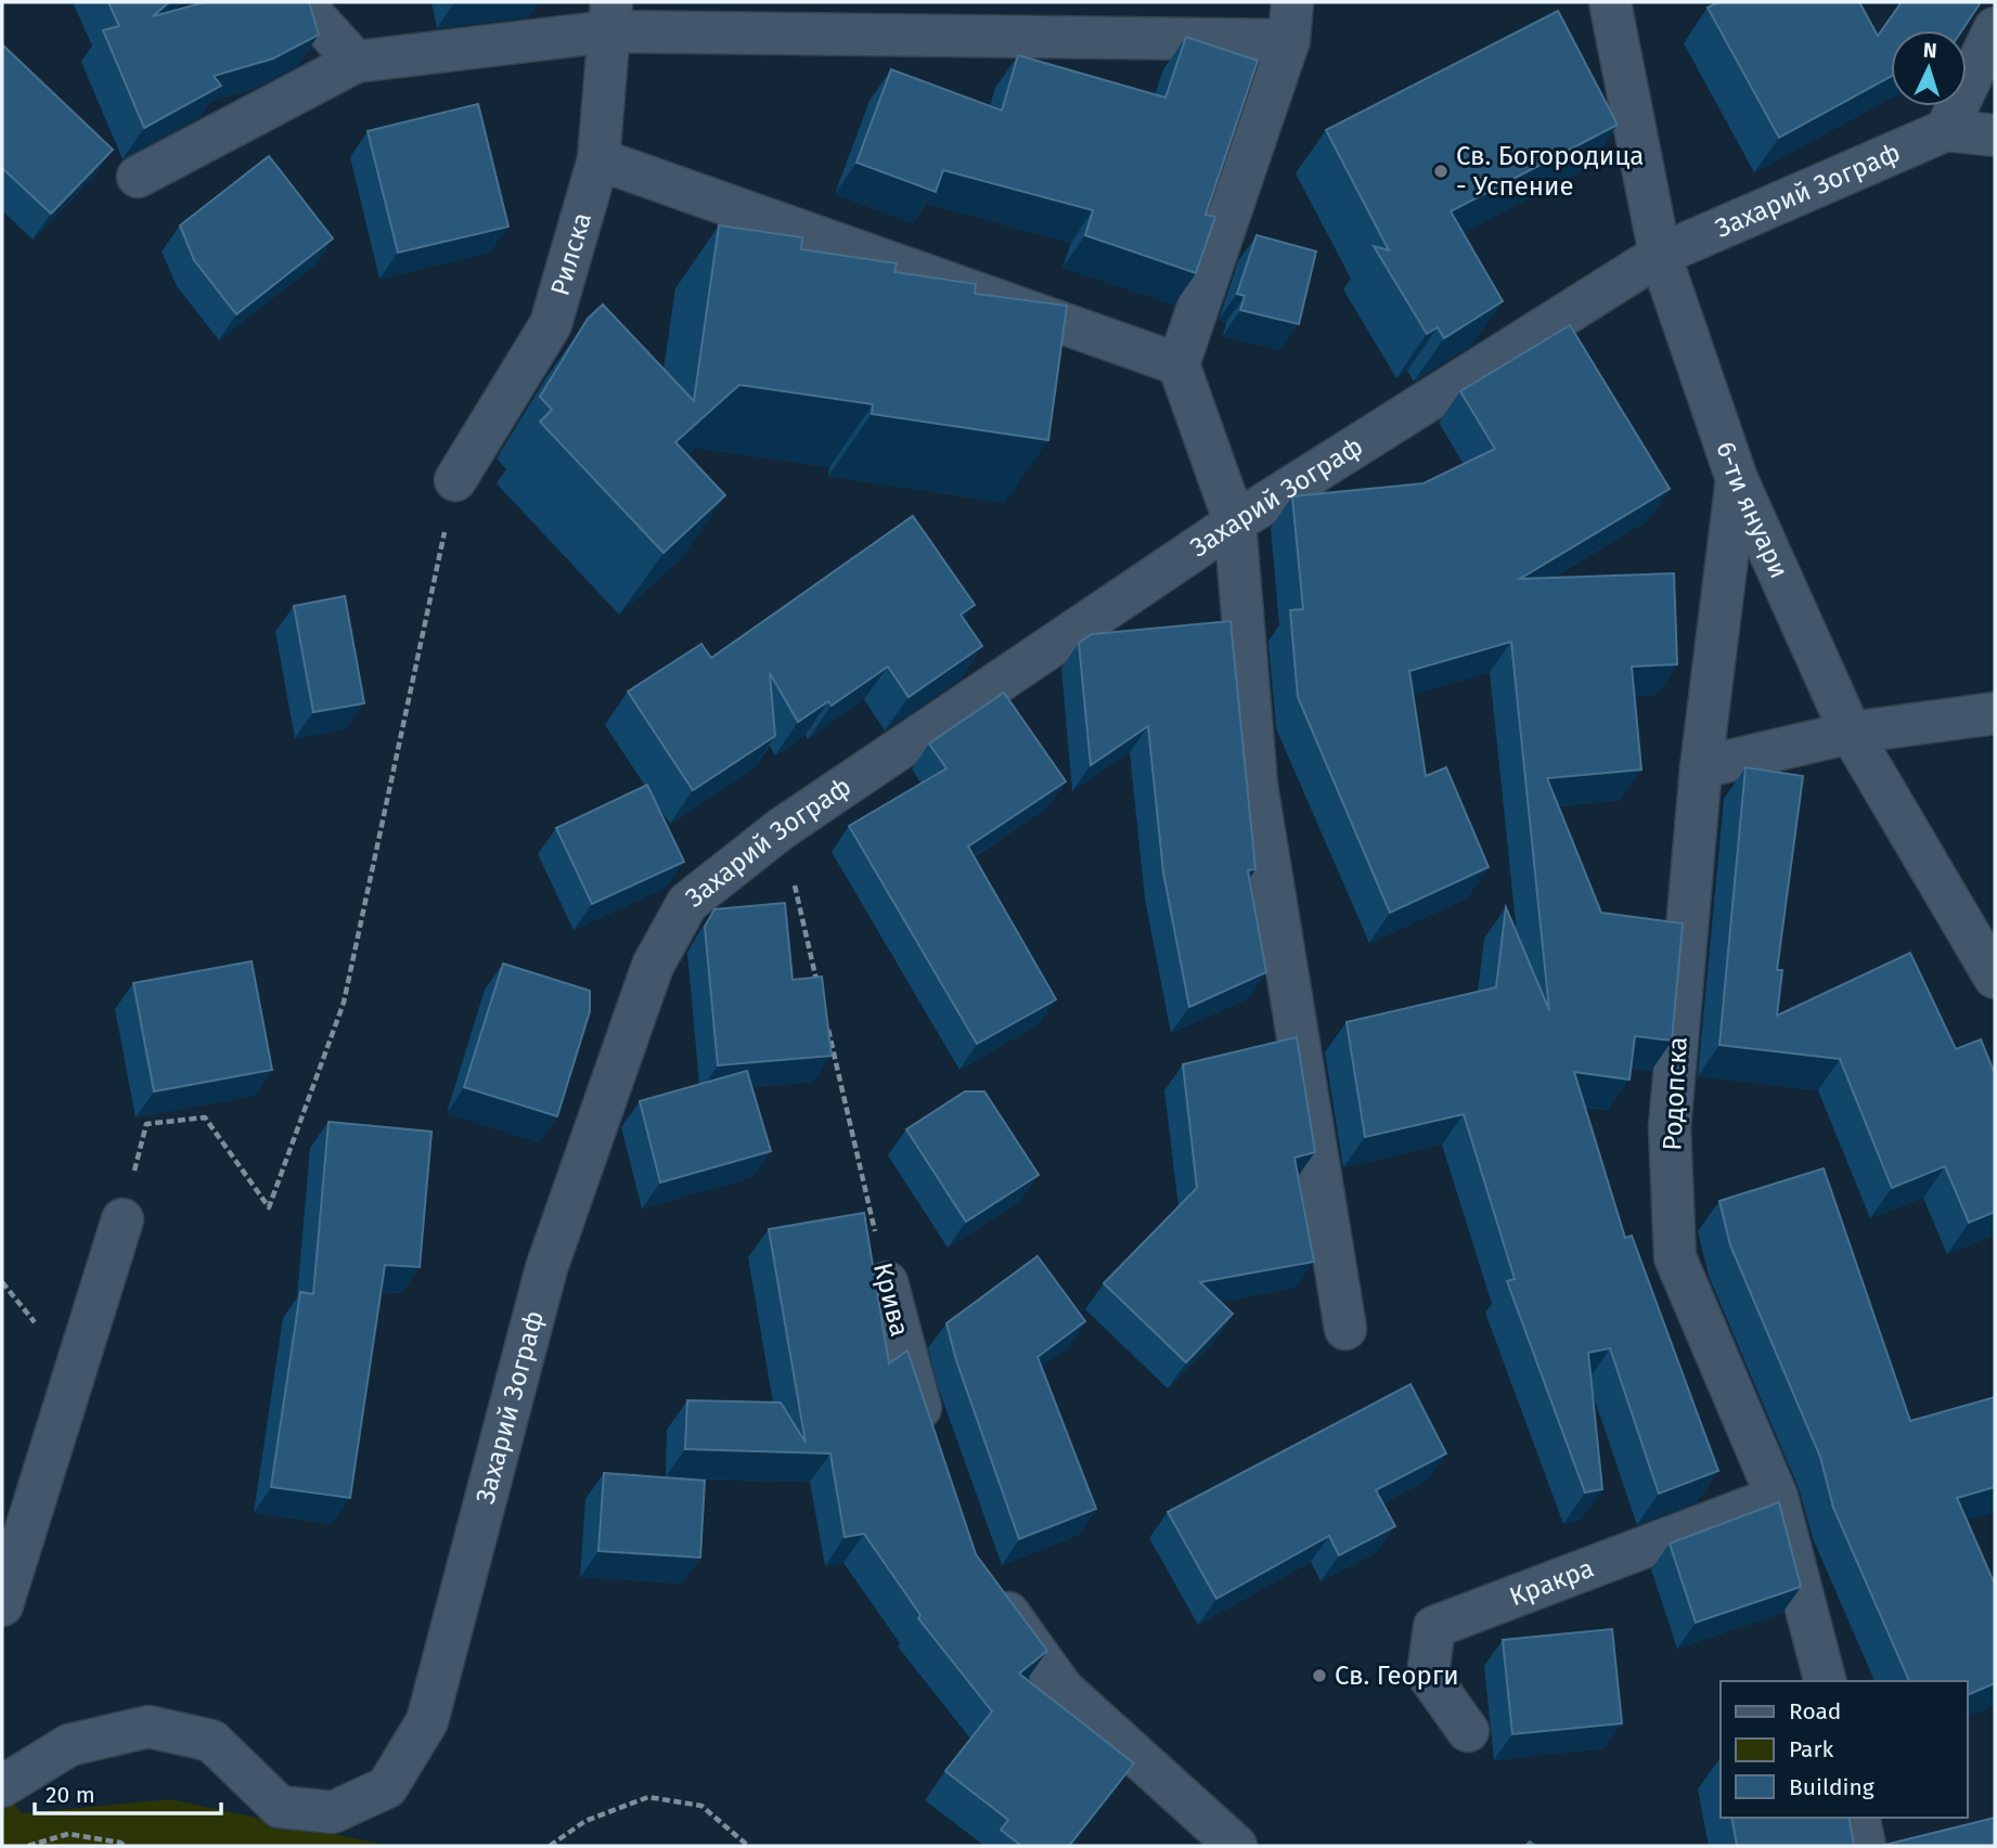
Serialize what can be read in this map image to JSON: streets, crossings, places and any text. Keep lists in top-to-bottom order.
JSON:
{
  "streets": {
    "street": [
      "Захарий Зограф",
      "Рилска",
      "6-ти януари",
      "Родопска",
      "Крива",
      "Кракра"
    ]
  },
  "crossings": [
    ["Захарий Зограф", "6-ти януари"],
    ["6-ти януари", "Родопска"],
    ["Родопска", "Кракра"]
  ],
  "places": ["Св. Богородица - Успение", "Св. Георги"],
  "legend": ["Road", "Park", "Building"],
  "scale_bar": "20 m",
  "north": "top"
}
